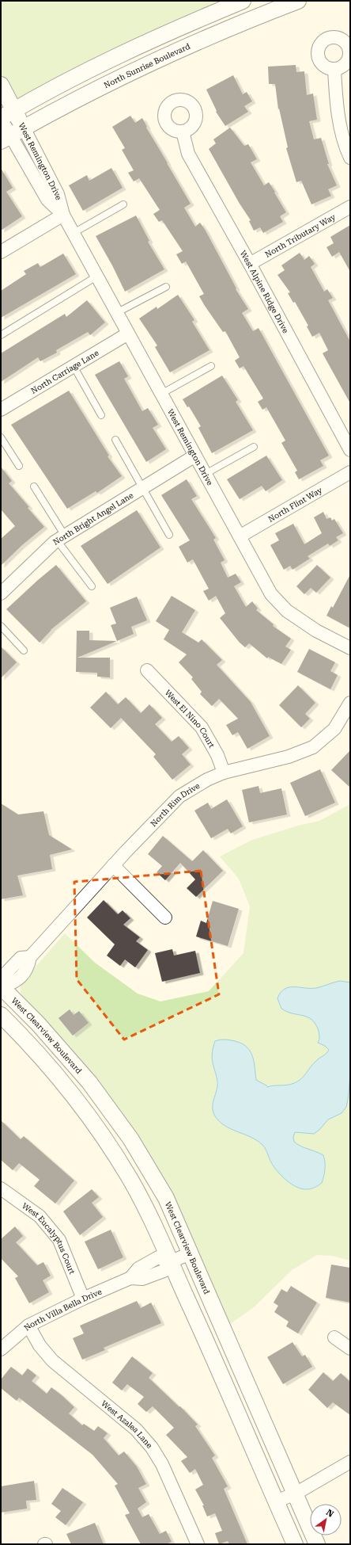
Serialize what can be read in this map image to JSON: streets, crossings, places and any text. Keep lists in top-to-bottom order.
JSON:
{
  "streets": {
    "street": [
      "North Sunrise Boulevard",
      "West Remington Drive",
      "North Tributary Way",
      "West Alpine Ridge Drive",
      "North Carriage Lane",
      "North Flint Way",
      "North Bright Angel Lane",
      "West El Nino Court",
      "North Rim Drive",
      "West Clearview Boulevard",
      "West Eucalyptus Court",
      "North Villa Bella Drive",
      "West Azalea Lane"
    ]
  },
  "crossings": [
    ["North Sunrise Boulevard", "West Remington Drive"],
    ["West Remington Drive", "North Carriage Lane"],
    ["West Remington Drive", "North Flint Way"],
    ["West Remington Drive", "North Bright Angel Lane"],
    ["North Tributary Way", "West Alpine Ridge Drive"],
    ["West El Nino Court", "North Rim Drive"],
    ["North Rim Drive", "West Clearview Boulevard"],
    ["West Clearview Boulevard", "North Villa Bella Drive"],
    ["West Eucalyptus Court", "North Villa Bella Drive"],
    ["North Villa Bella Drive", "West Azalea Lane"]
  ],
  "north": "top right"
}
